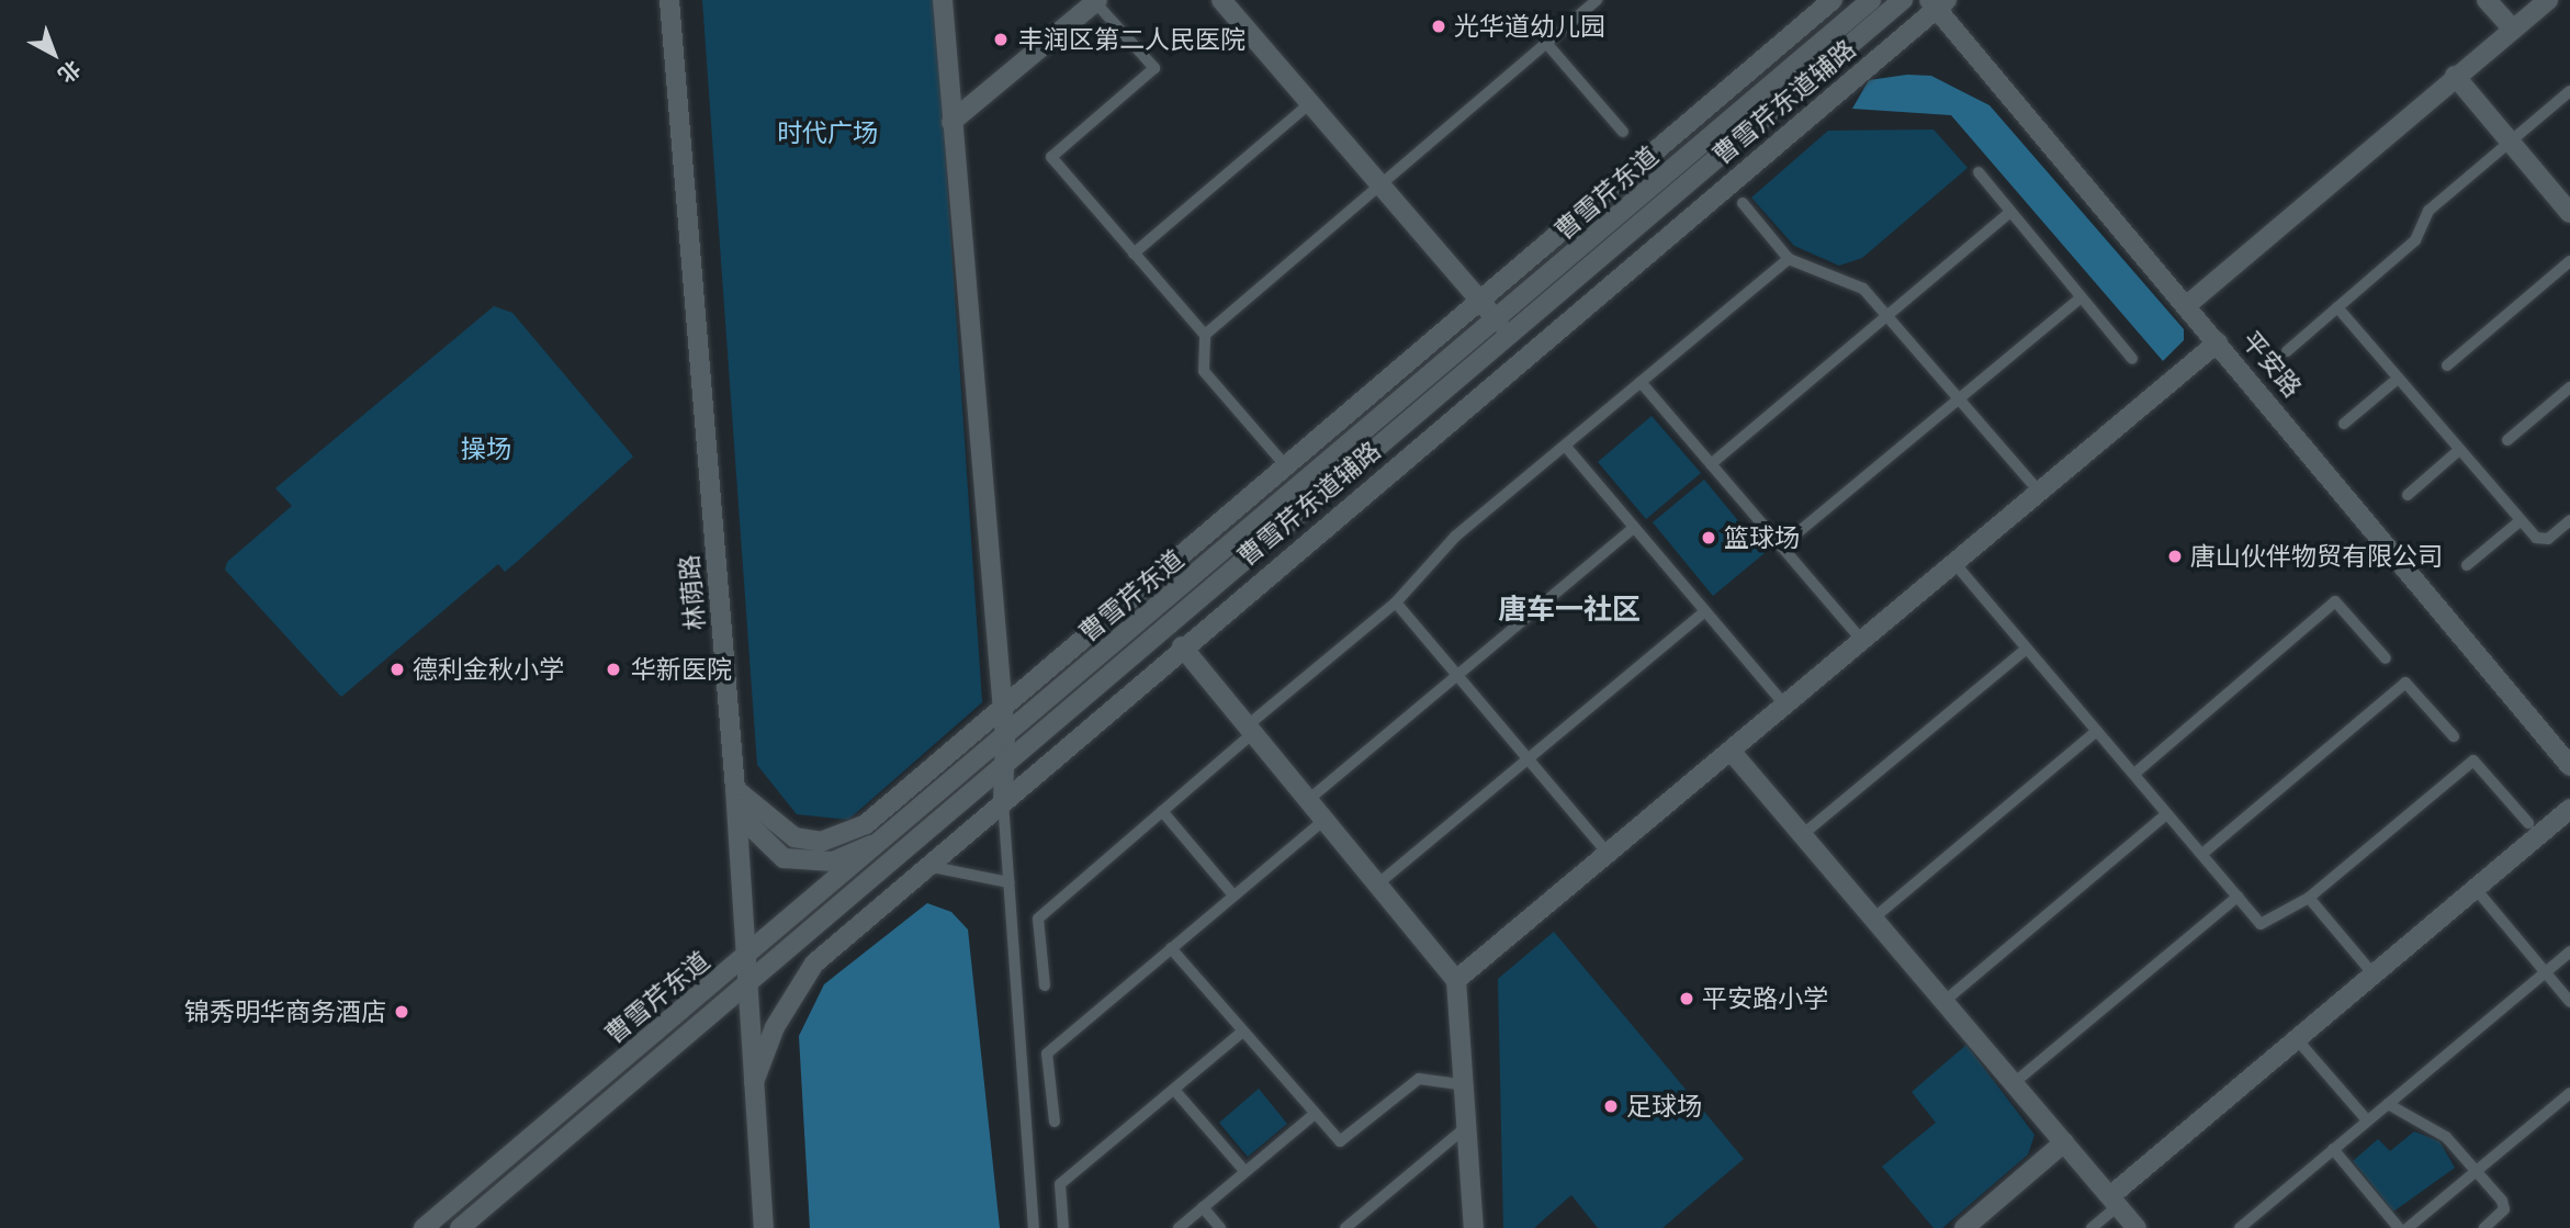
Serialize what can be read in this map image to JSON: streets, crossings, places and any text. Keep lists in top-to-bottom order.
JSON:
{
  "streets": {
    "street": [
      "曹雪芹东道辅路",
      "曹雪芹东道",
      "平安路",
      "林荫路"
    ]
  },
  "crossings": [
    ["曹雪芹东道辅路", "平安路"],
    ["曹雪芹东道辅路", "林荫路"],
    ["曹雪芹东道", "林荫路"]
  ],
  "districts": ["唐车一社区"],
  "parks": ["时代广场", "操场"],
  "places": [
    "光华道幼儿园",
    "丰润区第二人民医院",
    "篮球场",
    "唐山伙伴物贸有限公司",
    "德利金秋小学",
    "华新医院",
    "平安路小学",
    "锦秀明华商务酒店",
    "足球场"
  ],
  "north": "bottom right"
}
